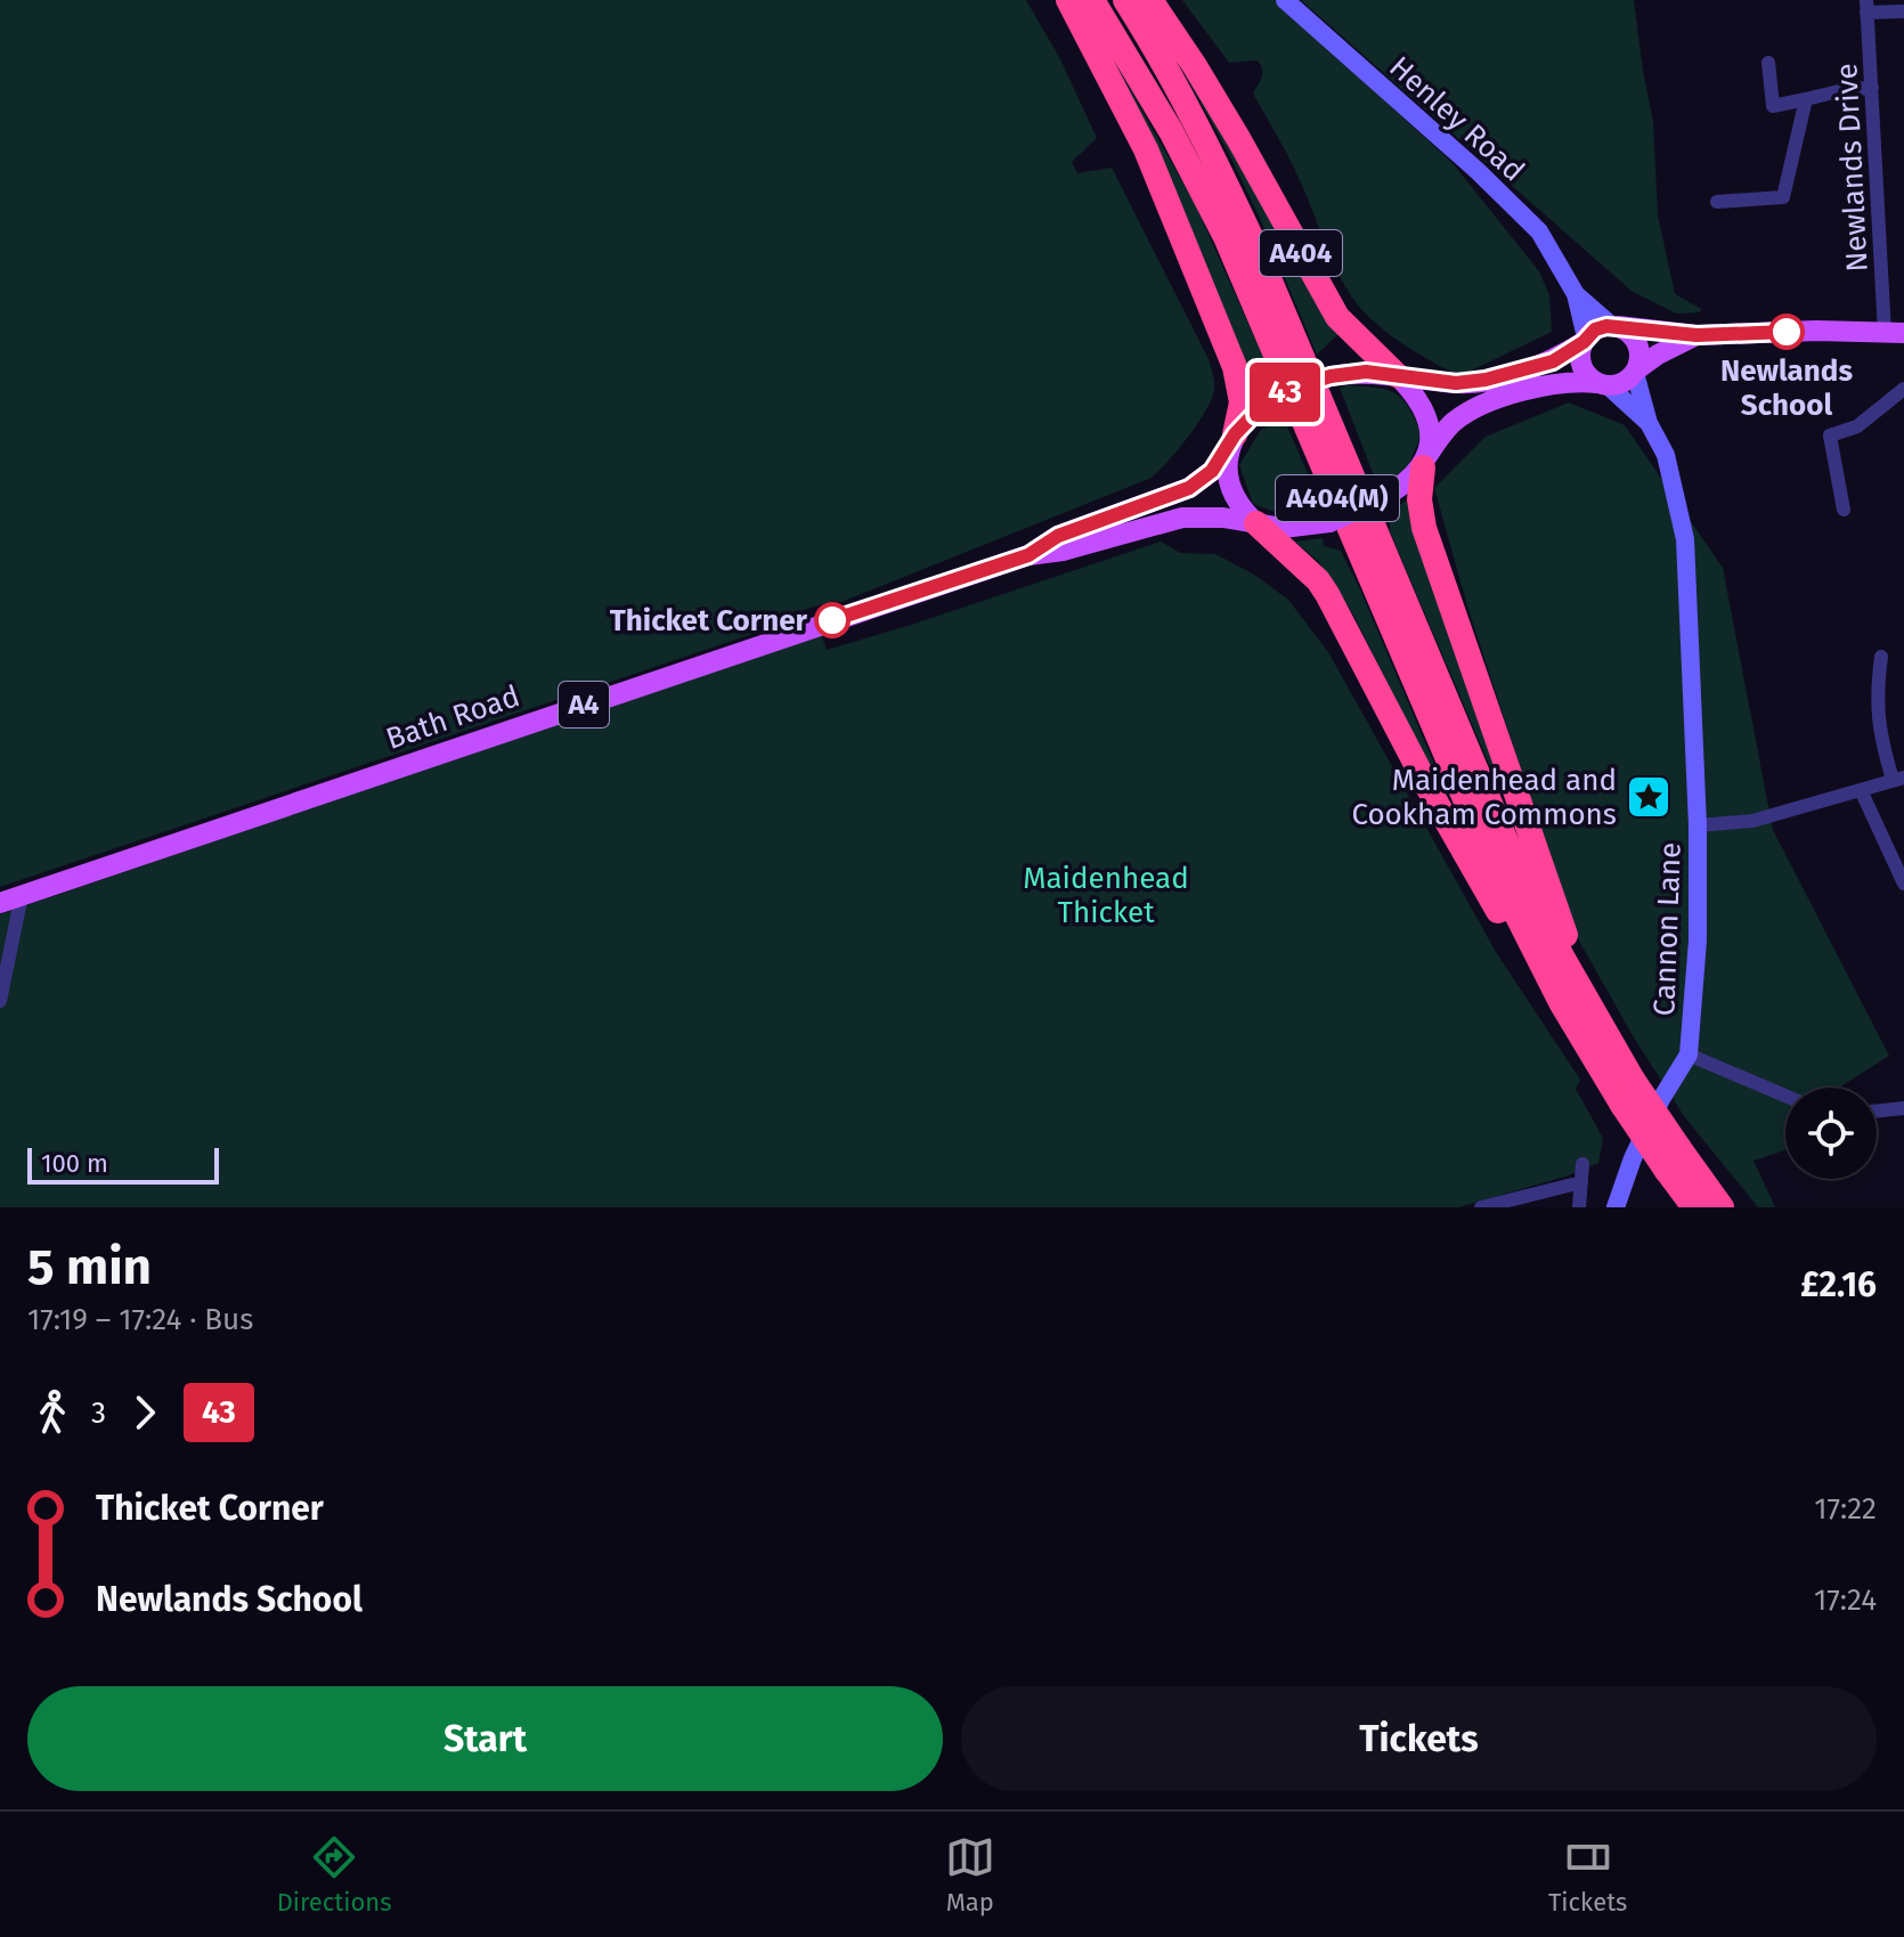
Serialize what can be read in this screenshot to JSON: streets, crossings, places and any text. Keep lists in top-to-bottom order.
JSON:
{
  "streets": {
    "highway": ["A404", "A404(M)"],
    "main road": ["A4", "Bath Road"],
    "street": ["Henley Road", "Newlands Drive", "Cannon Lane"]
  },
  "crossings": [
    ["Henley Road", "Cannon Lane"],
    ["A404", "A404(M)"],
    ["A404", "Bath Road"],
    ["A404(M)", "Bath Road"]
  ],
  "parks": ["Maidenhead Thicket"],
  "places": {
    "other": ["Newlands School", "Thicket Corner"],
    "place": ["Maidenhead and Cookham Commons"]
  },
  "lines": ["bus line 43"],
  "scale_bar": "100 m",
  "page": {
    "on_map": "43",
    "scale": "100 m",
    "heading": ["5 min", "17:19 – 17:24 · Bus", "£2.16"],
    "legs": ["3", "43"],
    "list": [
      {
        "name": "Thicket Corner",
        "value": "17:22"
      },
      {
        "name": "Newlands School",
        "value": "17:24"
      }
    ],
    "buttons": ["Start", "Tickets"],
    "tabs": ["Directions", "Map", "Tickets"]
  }
}
